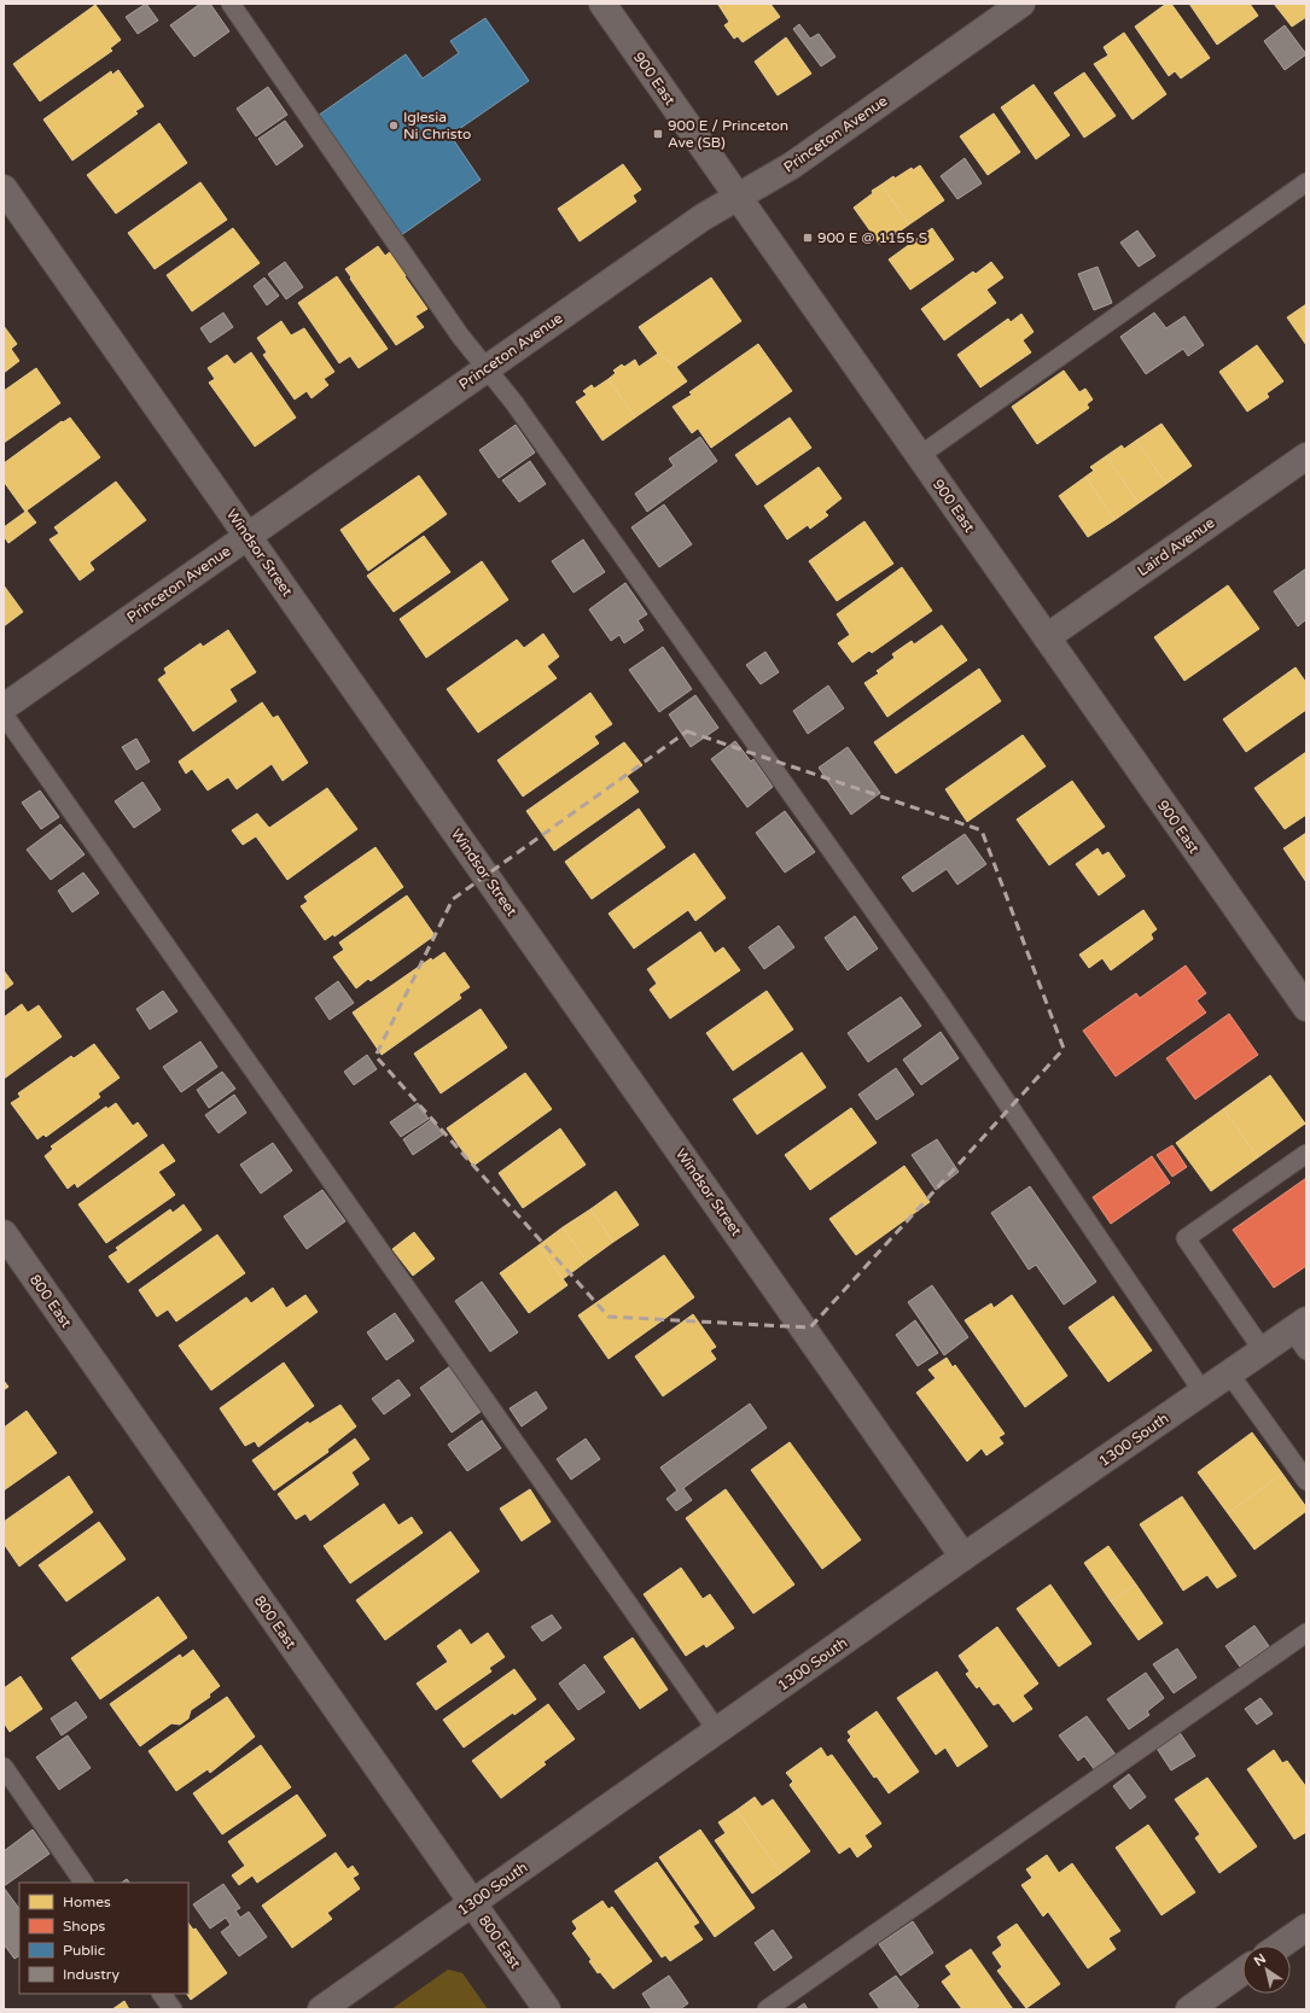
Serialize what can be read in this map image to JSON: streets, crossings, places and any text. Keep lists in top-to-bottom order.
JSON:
{
  "streets": {
    "street": [
      "900 East",
      "Princeton Avenue",
      "Laird Avenue",
      "Windsor Street",
      "800 East",
      "1300 South"
    ]
  },
  "crossings": [
    ["900 East", "Princeton Avenue"],
    ["900 East", "Laird Avenue"],
    ["Princeton Avenue", "Windsor Street"],
    ["Windsor Street", "1300 South"],
    ["800 East", "1300 South"]
  ],
  "places": {
    "other": ["Iglesia Ni Christo"],
    "transit": ["900 E / Princeton Ave (SB)", "900 E @ 1155 S"]
  },
  "legend": [
    "Homes",
    "Shops",
    "Public",
    "Industry"
  ],
  "north": "top left"
}
